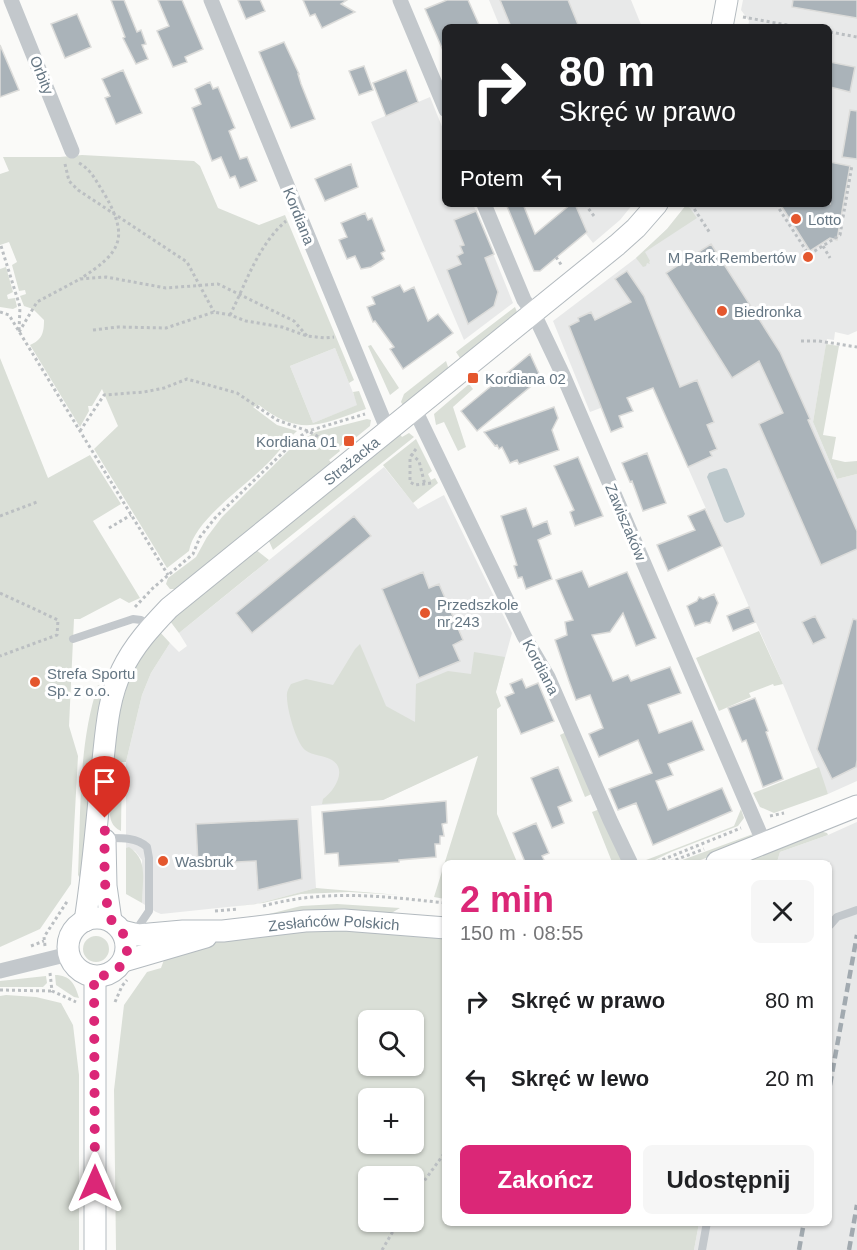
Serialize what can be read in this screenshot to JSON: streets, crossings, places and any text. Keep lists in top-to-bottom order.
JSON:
{
  "streets": {
    "street": [
      "Orbity",
      "Kordiana",
      "Strażacka",
      "Zawiszaków",
      "Zesłańców Polskich"
    ]
  },
  "crossings": [
    ["Kordiana", "Strażacka"],
    ["Strażacka", "Zawiszaków"],
    ["Strażacka", "Zesłańców Polskich"]
  ],
  "places": {
    "other": [
      "Lotto",
      "M Park Rembertów",
      "Biedronka",
      "Przedszkole nr 243",
      "Strefa Sportu Sp. z o.o.",
      "Wasbruk"
    ],
    "transit": ["Kordiana 02", "Kordiana 01"]
  },
  "page": {
    "turn": ["80 m", "Skręć w prawo"],
    "then": "Potem",
    "heading": ["2 min", "150 m · 08:55"],
    "list": [
      {
        "name": "Skręć w prawo",
        "value": "80 m"
      },
      {
        "name": "Skręć w lewo",
        "value": "20 m"
      }
    ],
    "map_buttons": ["+", "−"],
    "buttons": ["Zakończ", "Udostępnij"]
  }
}
